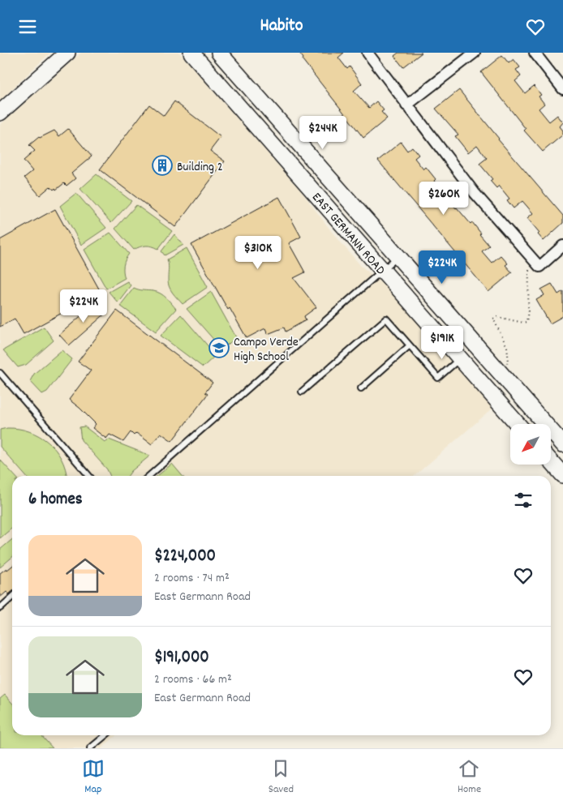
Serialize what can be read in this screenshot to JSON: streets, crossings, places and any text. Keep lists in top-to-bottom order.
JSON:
{
  "streets": {
    "main road": ["EAST GERMANN ROAD"]
  },
  "places": {
    "building": ["Building 2"],
    "school or university": ["Campo Verde High School"]
  },
  "north": "bottom left",
  "page": {
    "header": "Habito",
    "price": [
      "$244K",
      "$260K",
      "$310K",
      "$224K",
      "$224K",
      "$191K"
    ],
    "heading": "6 homes",
    "list": [
      {
        "name": "$224,000",
        "note": "2 rooms · 74 m² · East Germann Road"
      },
      {
        "name": "$191,000",
        "note": "2 rooms · 66 m² · East Germann Road"
      }
    ],
    "tabs": ["Map", "Saved", "Home"]
  }
}
